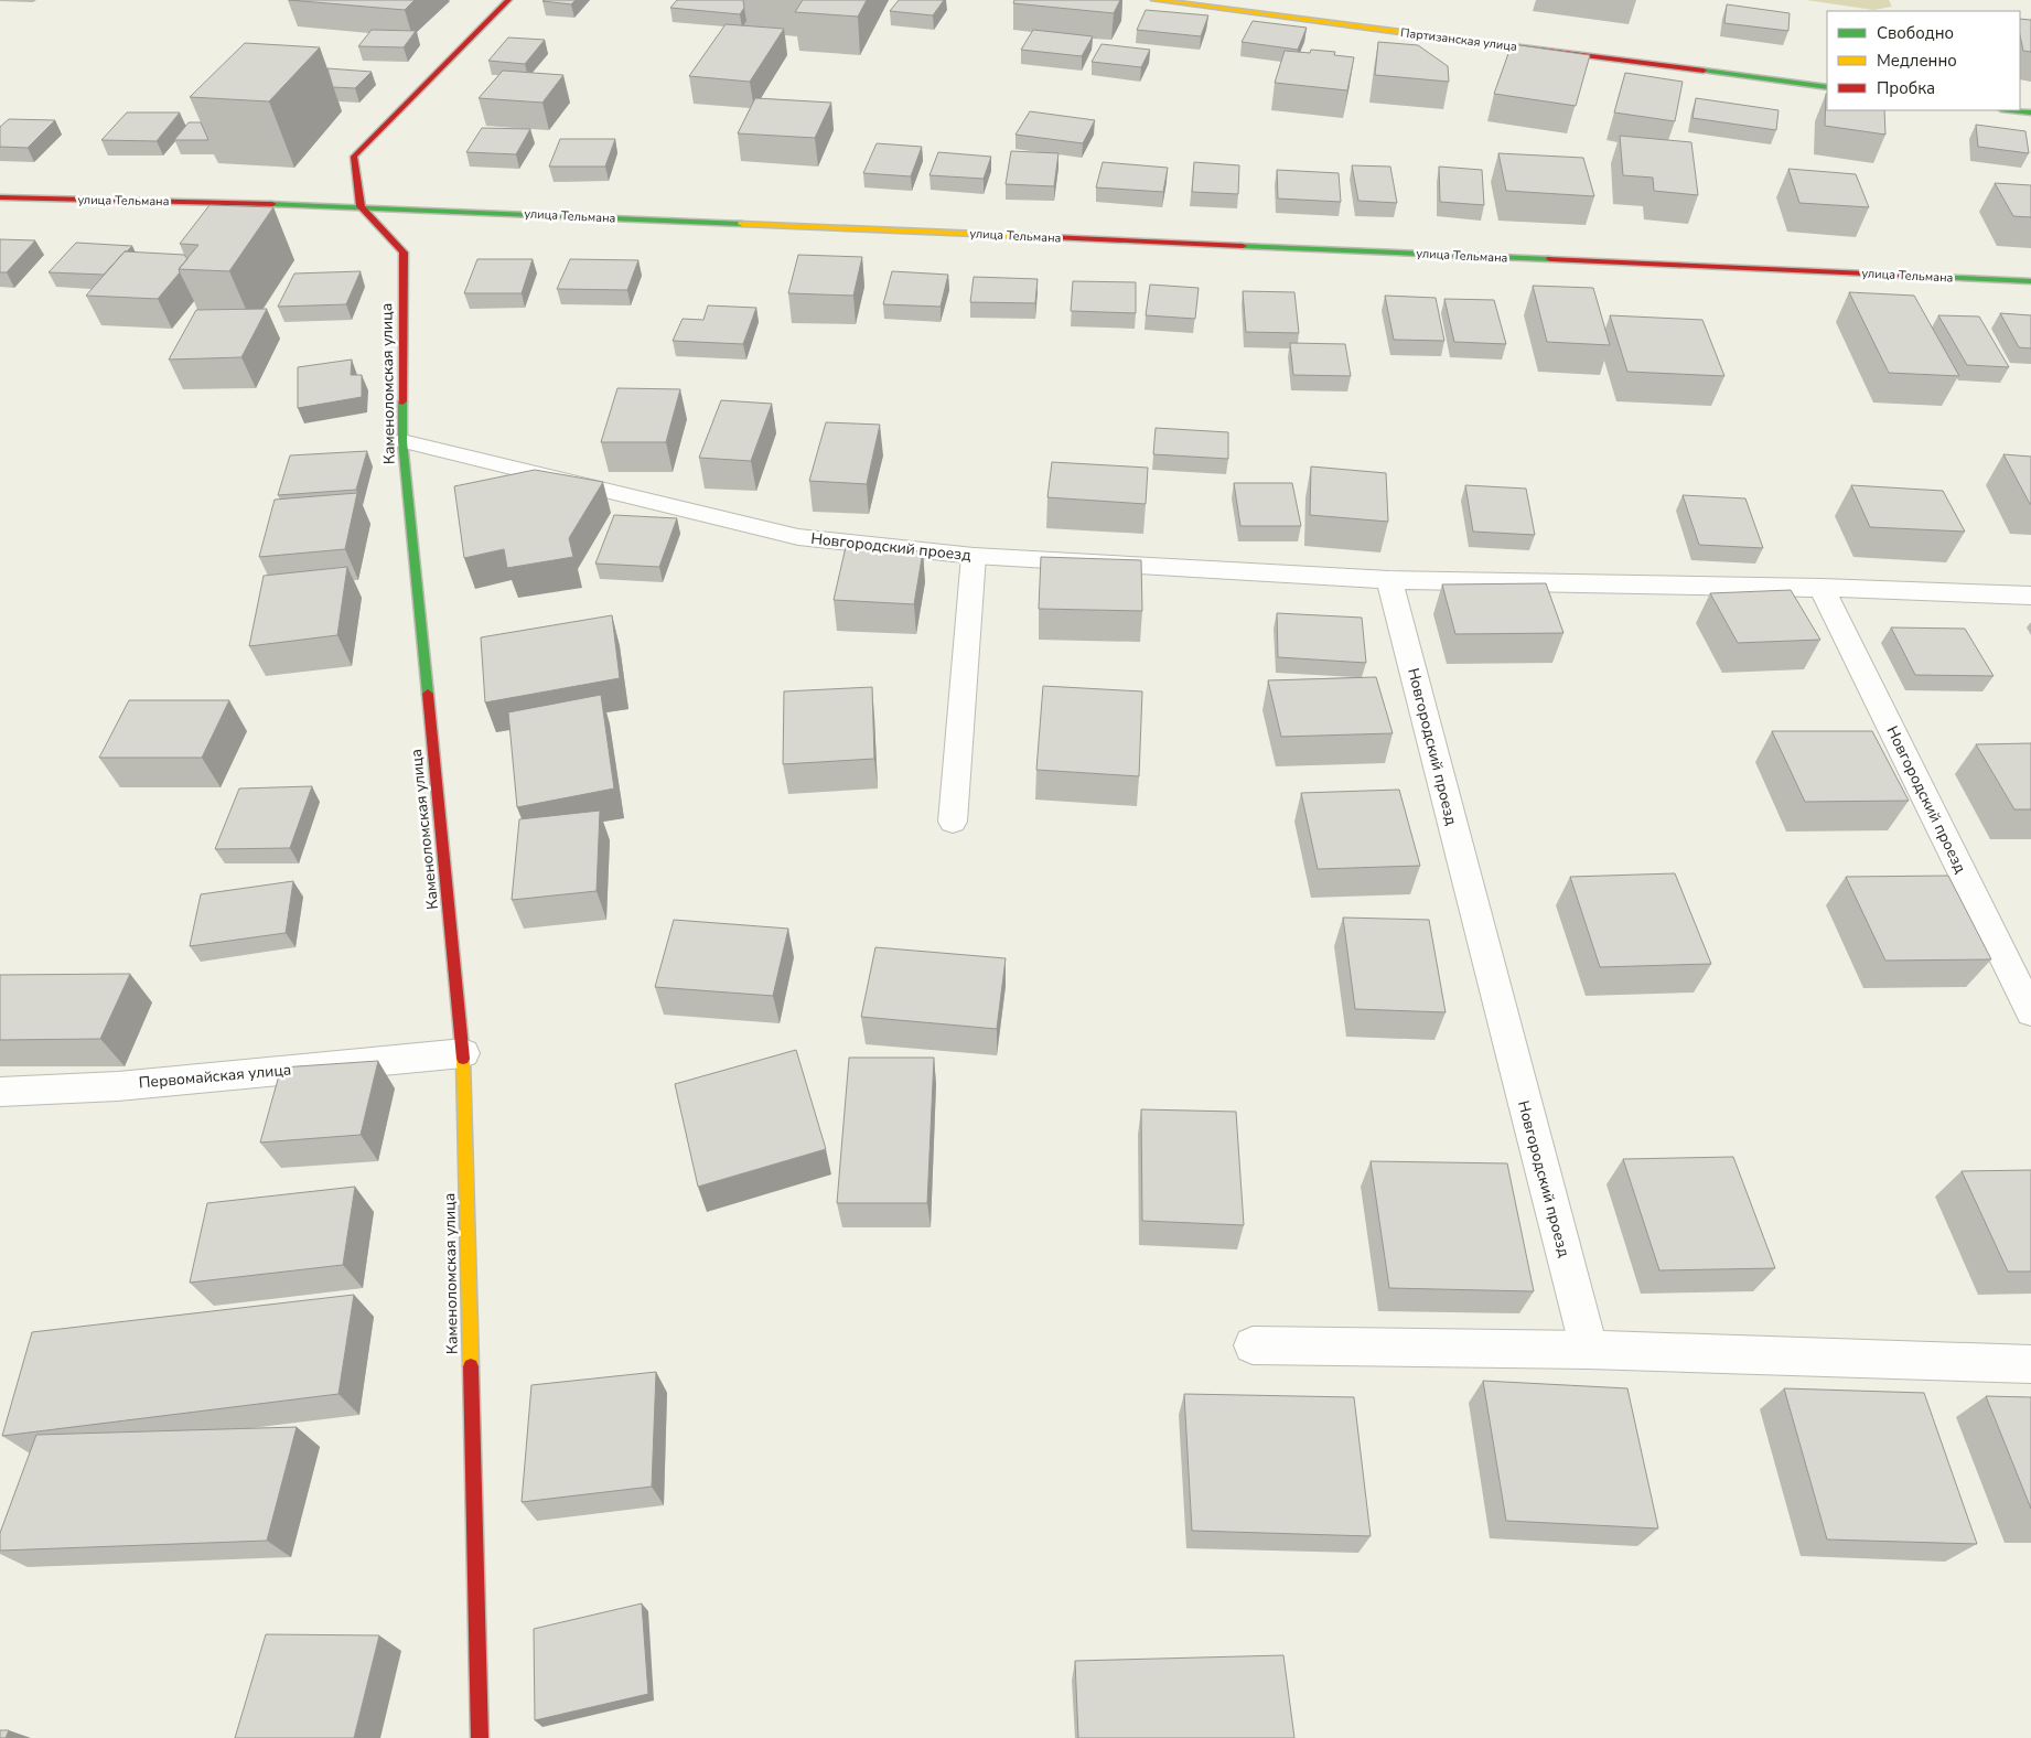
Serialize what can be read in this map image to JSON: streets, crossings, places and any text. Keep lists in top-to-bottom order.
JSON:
{
  "streets": {
    "street": [
      "Партизанская улица",
      "улица Тельмана",
      "Каменоломская улица",
      "Новгородский проезд",
      "Первомайская улица"
    ]
  },
  "crossings": [
    ["улица Тельмана", "Каменоломская улица"],
    ["Каменоломская улица", "Новгородский проезд"],
    ["Каменоломская улица", "Первомайская улица"]
  ],
  "legend": ["Свободно", "Медленно", "Пробка"]
}
